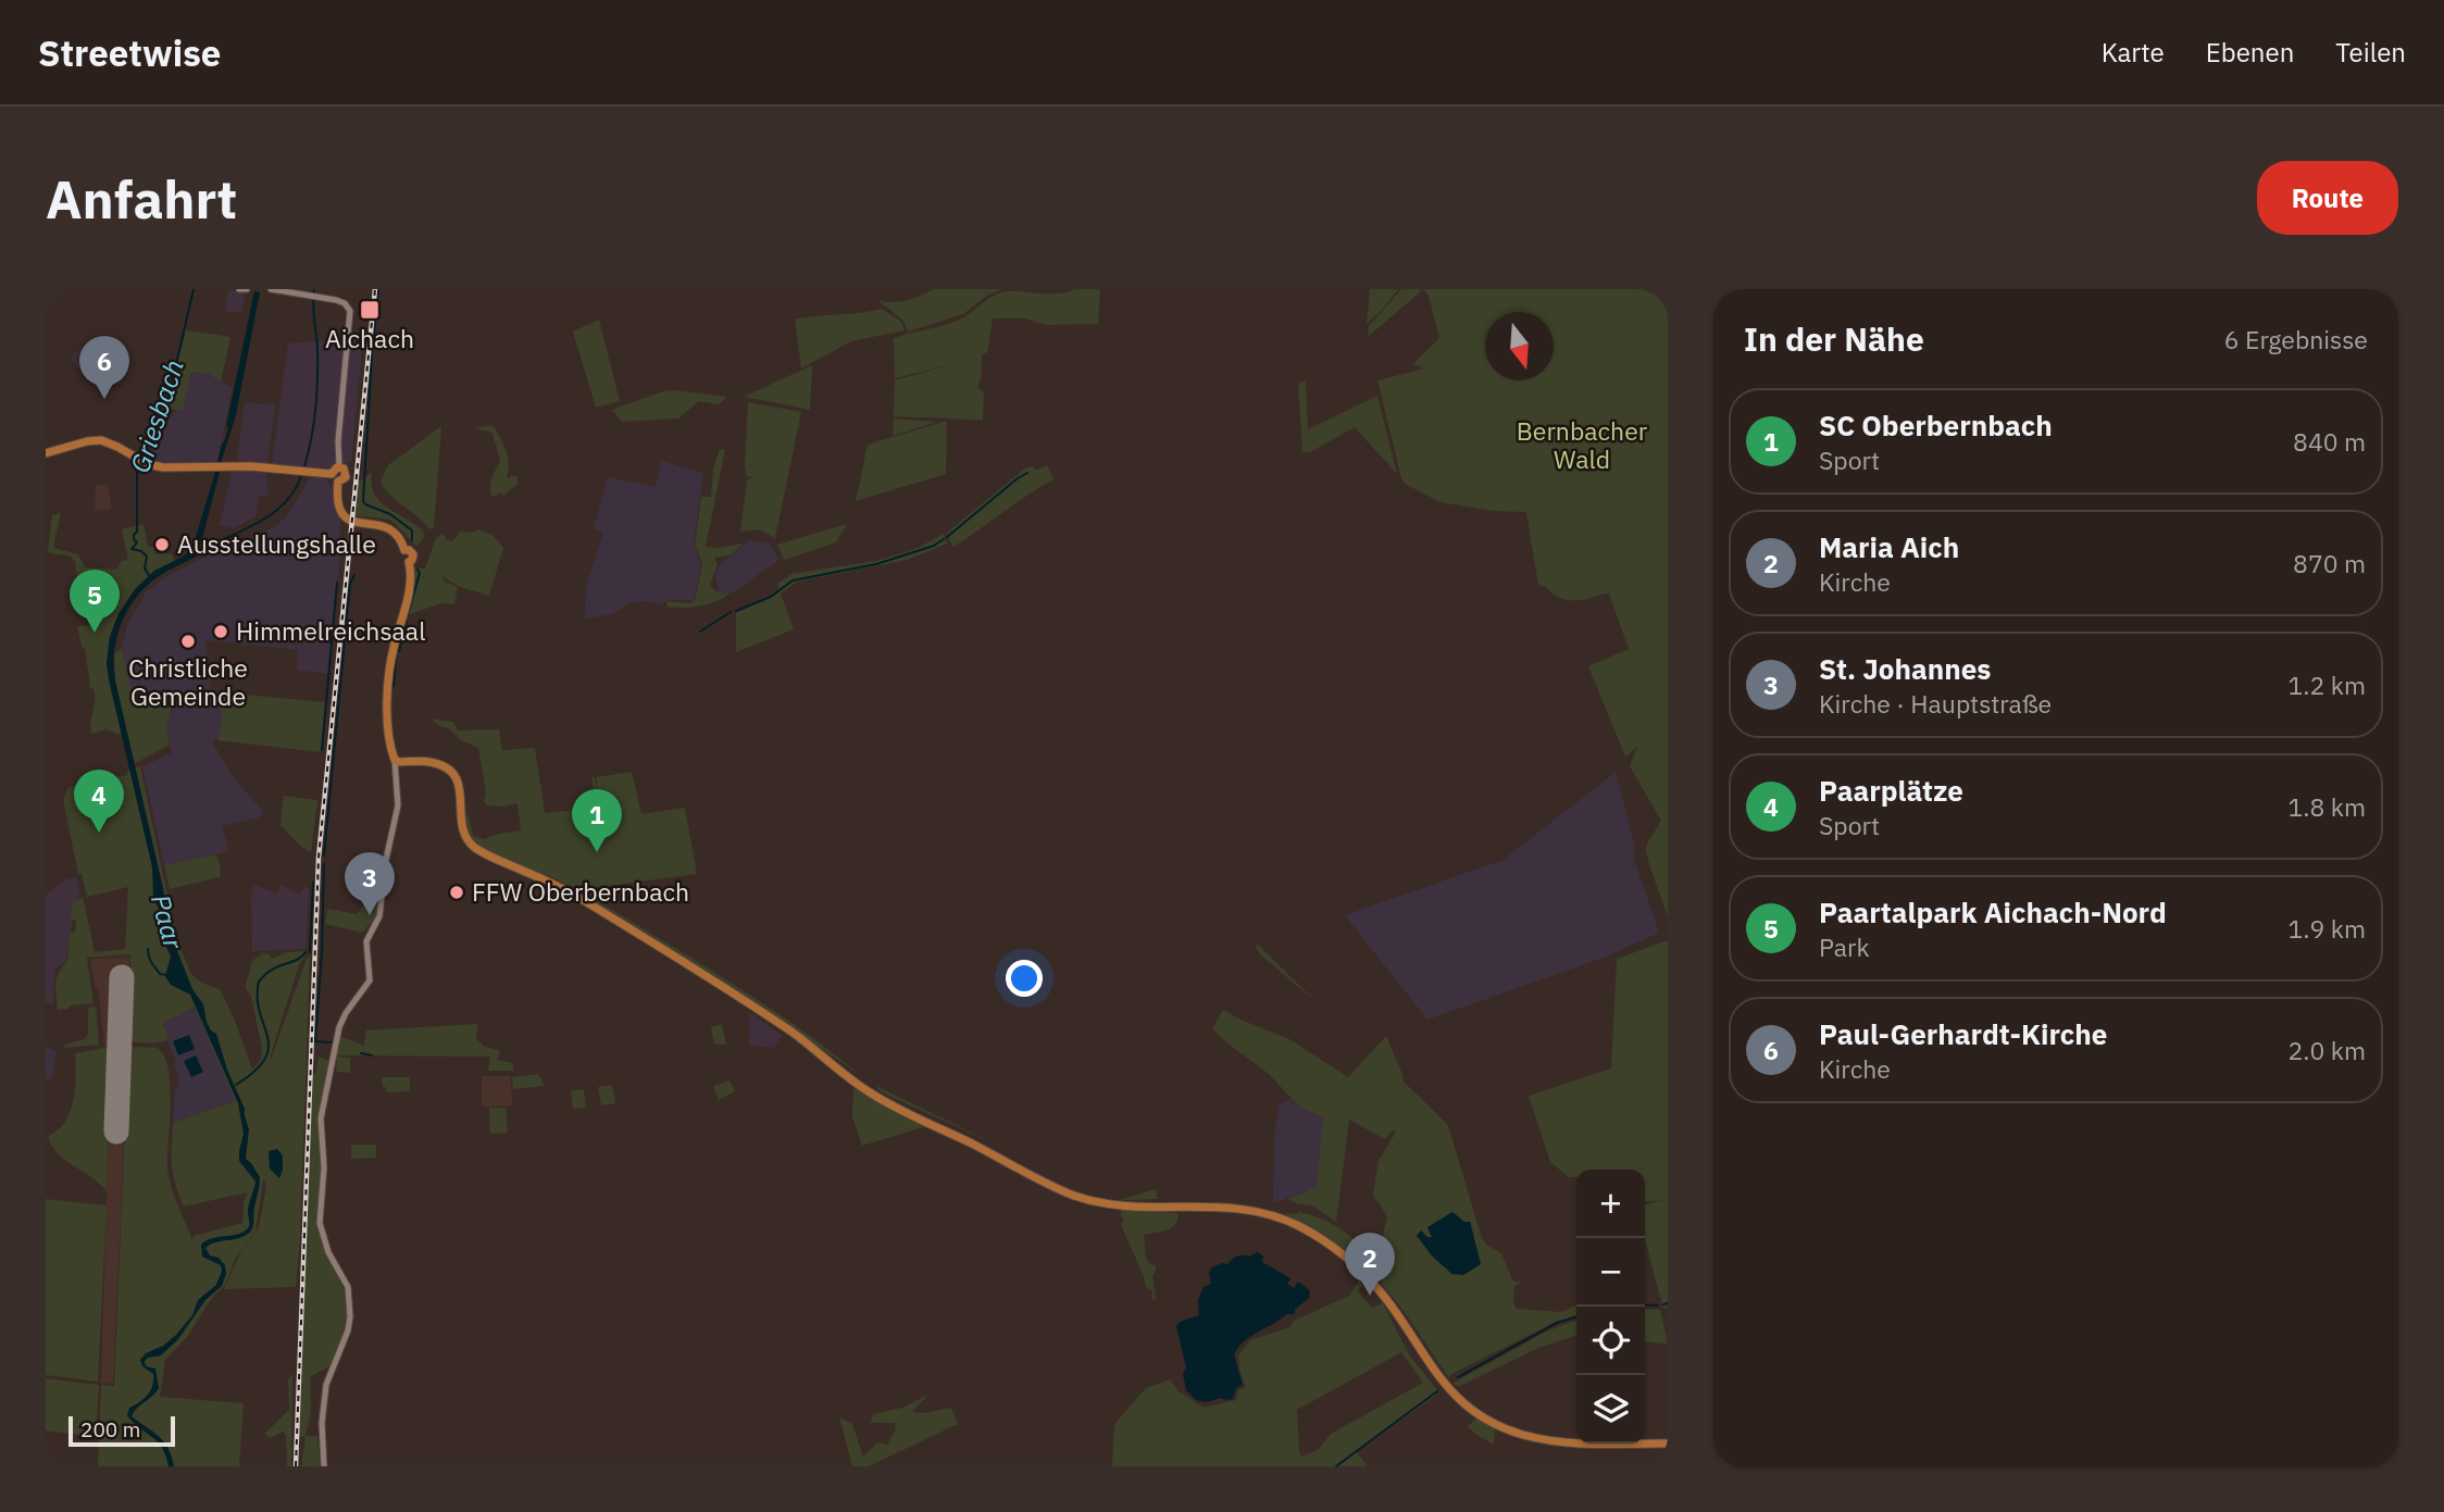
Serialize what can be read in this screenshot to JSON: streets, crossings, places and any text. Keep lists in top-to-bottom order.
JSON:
{
  "water": ["Griesbach", "Paar"],
  "parks": ["Bernbacher Wald"],
  "places": {
    "transit": ["Aichach"],
    "other": [
      "Ausstellungshalle",
      "Himmelreichsaal",
      "Christliche Gemeinde",
      "FFW Oberbernbach"
    ]
  },
  "scale_bar": "200 m",
  "north": "bottom",
  "page": {
    "header": "Streetwise",
    "nav": ["Karte", "Ebenen", "Teilen"],
    "buttons": "Route",
    "title": "Anfahrt",
    "heading": ["In der Nähe", "6 Ergebnisse"],
    "pins": [
      "6",
      "5",
      "4",
      "1",
      "3",
      "2"
    ],
    "list": [
      {
        "mark": "1",
        "name": "SC Oberbernbach",
        "note": "Sport",
        "value": "840 m"
      },
      {
        "mark": "2",
        "name": "Maria Aich",
        "note": "Kirche",
        "value": "870 m"
      },
      {
        "mark": "3",
        "name": "St. Johannes",
        "note": "Kirche · Hauptstraße",
        "value": "1.2 km"
      },
      {
        "mark": "4",
        "name": "Paarplätze",
        "note": "Sport",
        "value": "1.8 km"
      },
      {
        "mark": "5",
        "name": "Paartalpark Aichach-Nord",
        "note": "Park",
        "value": "1.9 km"
      },
      {
        "mark": "6",
        "name": "Paul-Gerhardt-Kirche",
        "note": "Kirche",
        "value": "2.0 km"
      }
    ],
    "map_buttons": ["+", "−"],
    "scale": "200 m"
  }
}
